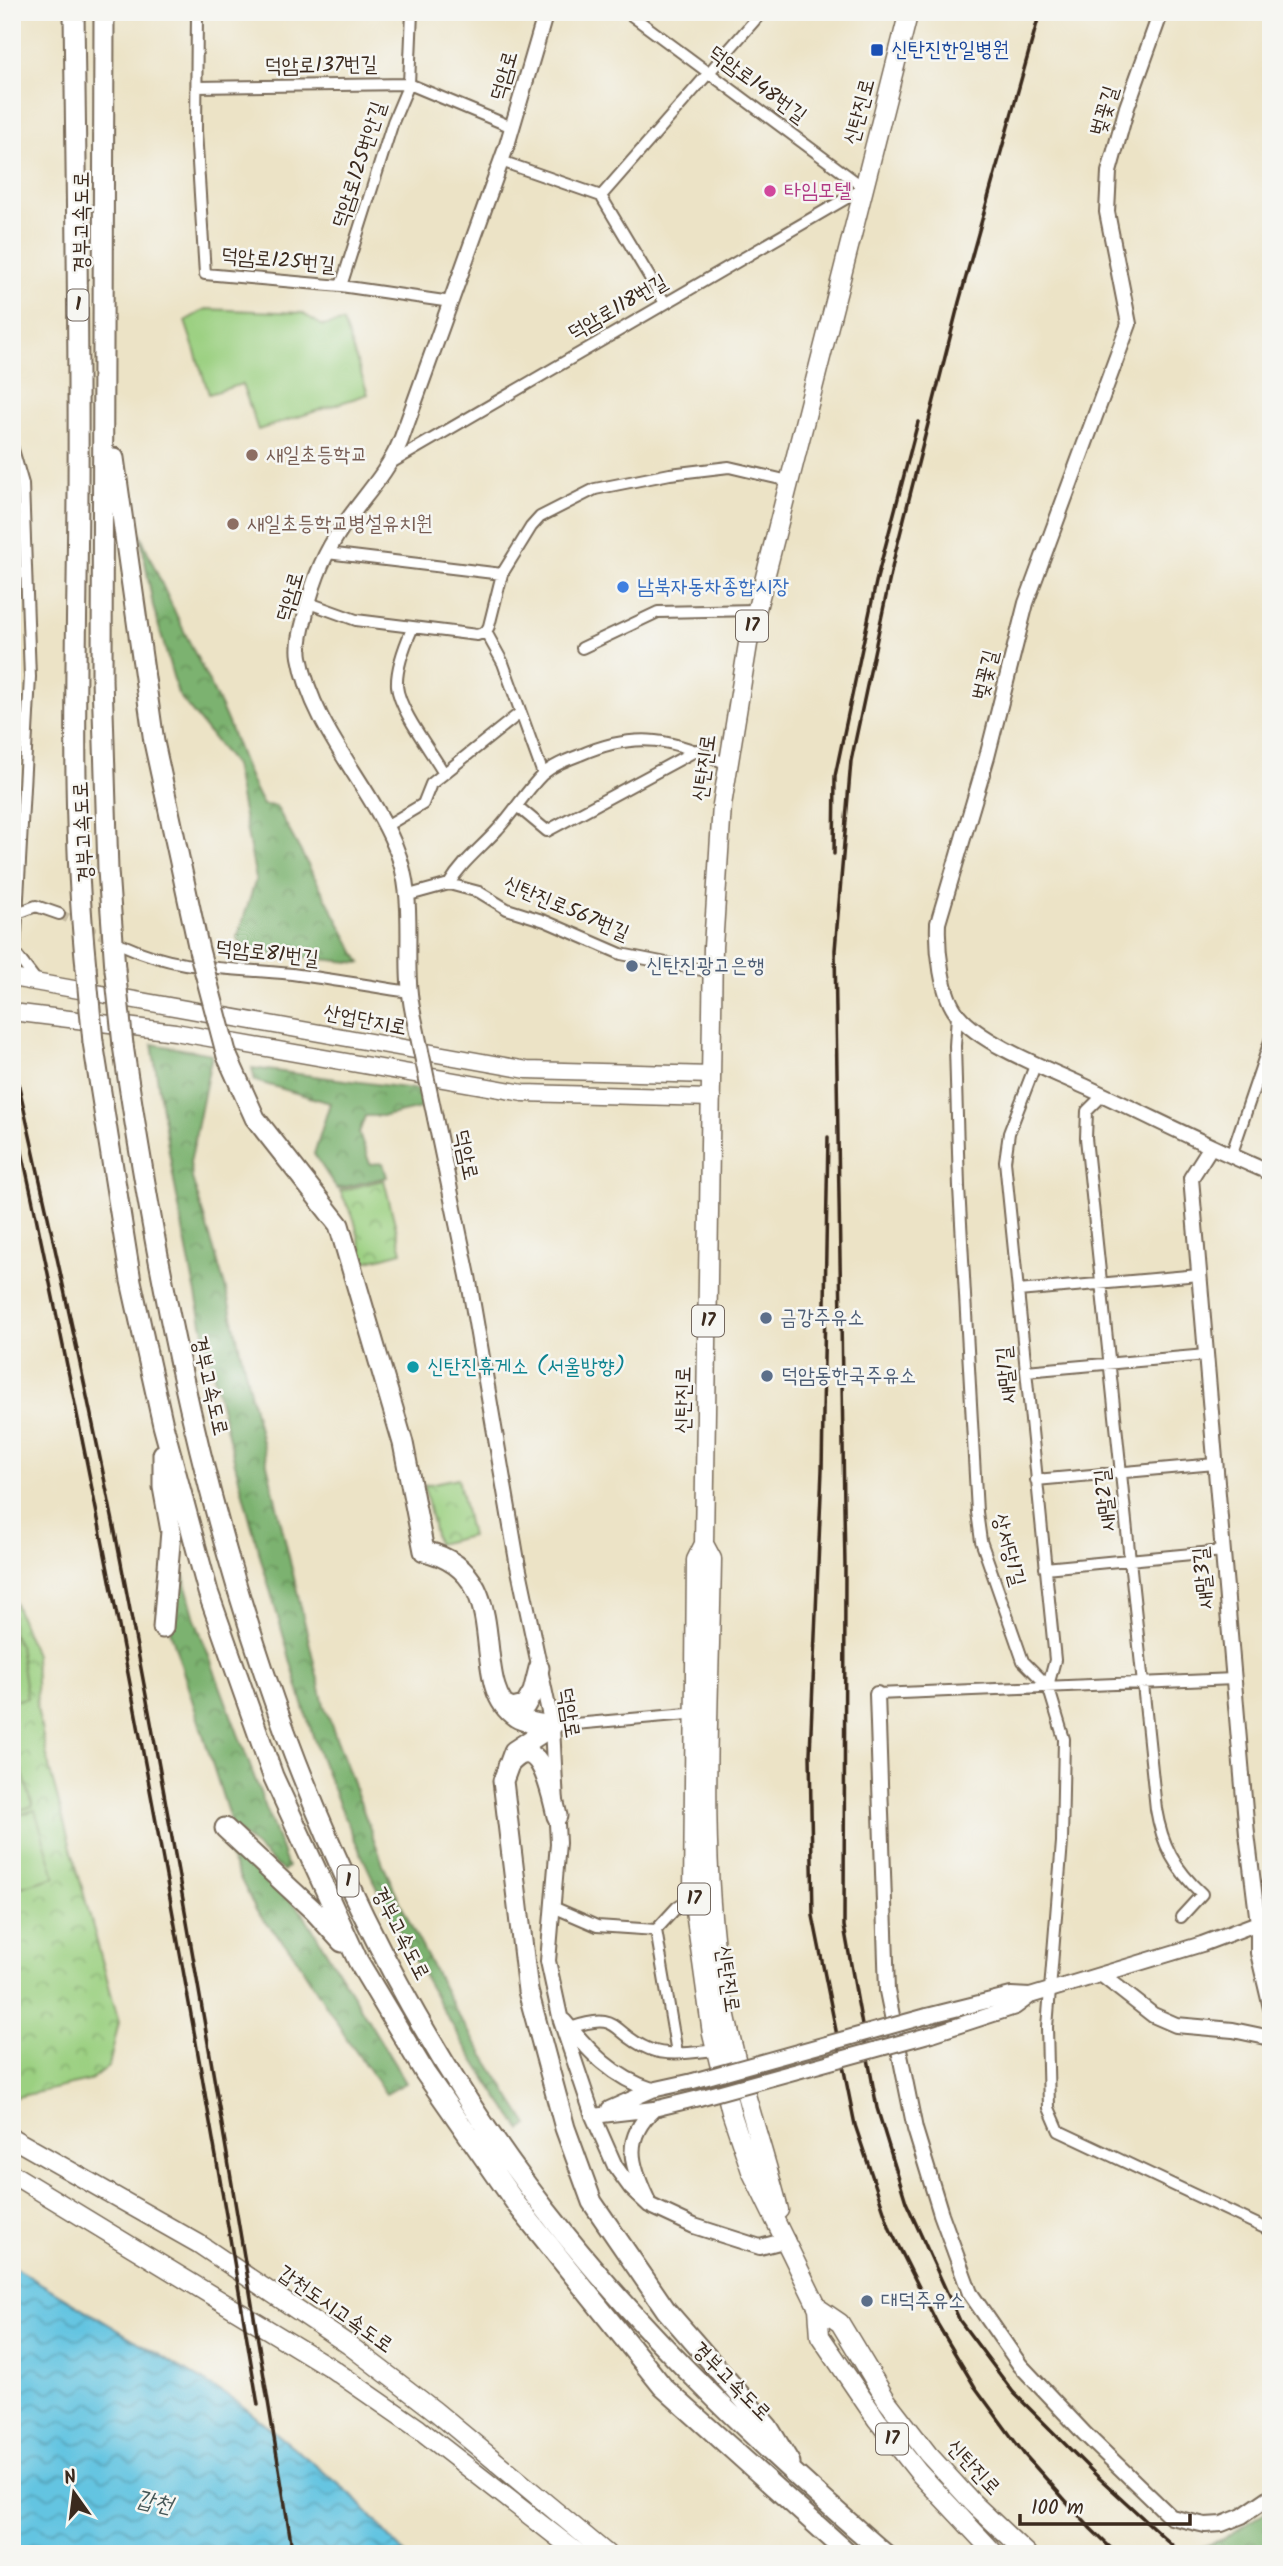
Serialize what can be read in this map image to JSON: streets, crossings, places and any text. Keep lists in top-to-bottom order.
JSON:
{
  "streets": {
    "highway": ["경부고속도로", "1"],
    "main road": [
      "신탄진로",
      "17",
      "산업단지로",
      "갑천도시고속도로"
    ],
    "street": [
      "덕암로137번길",
      "덕암로",
      "덕암로148번길",
      "벚꽃길",
      "덕암로125번안길",
      "덕암로125번길",
      "덕암로118번길",
      "신탄진로567번길",
      "덕암로81번길",
      "새말1길",
      "새말2길",
      "상서당1길",
      "새말3길"
    ]
  },
  "crossings": [
    ["덕암로137번길", "덕암로"],
    ["덕암로137번길", "덕암로125번안길"],
    ["덕암로137번길", "덕암로125번길"],
    ["덕암로", "신탄진로"],
    ["덕암로", "덕암로125번길"],
    ["덕암로", "덕암로118번길"],
    ["덕암로", "덕암로81번길"],
    ["덕암로148번길", "신탄진로"],
    ["덕암로148번길", "덕암로118번길"],
    ["벚꽃길", "상서당1길"],
    ["신탄진로", "덕암로118번길"],
    ["신탄진로", "신탄진로567번길"],
    ["신탄진로", "산업단지로"],
    ["덕암로125번안길", "덕암로125번길"],
    ["새말1길", "상서당1길"]
  ],
  "water": ["갑천"],
  "places": {
    "transit": ["신탄진한일병원"],
    "other": [
      "타임모텔",
      "새일초등학교",
      "새일초등학교병설유치원",
      "남북자동차종합시장",
      "신탄진광고은행",
      "금강주유소",
      "신탄진휴게소 (서울방향)",
      "덕암동한국주유소",
      "대덕주유소"
    ]
  },
  "scale_bar": "100 m",
  "north": "top"
}
